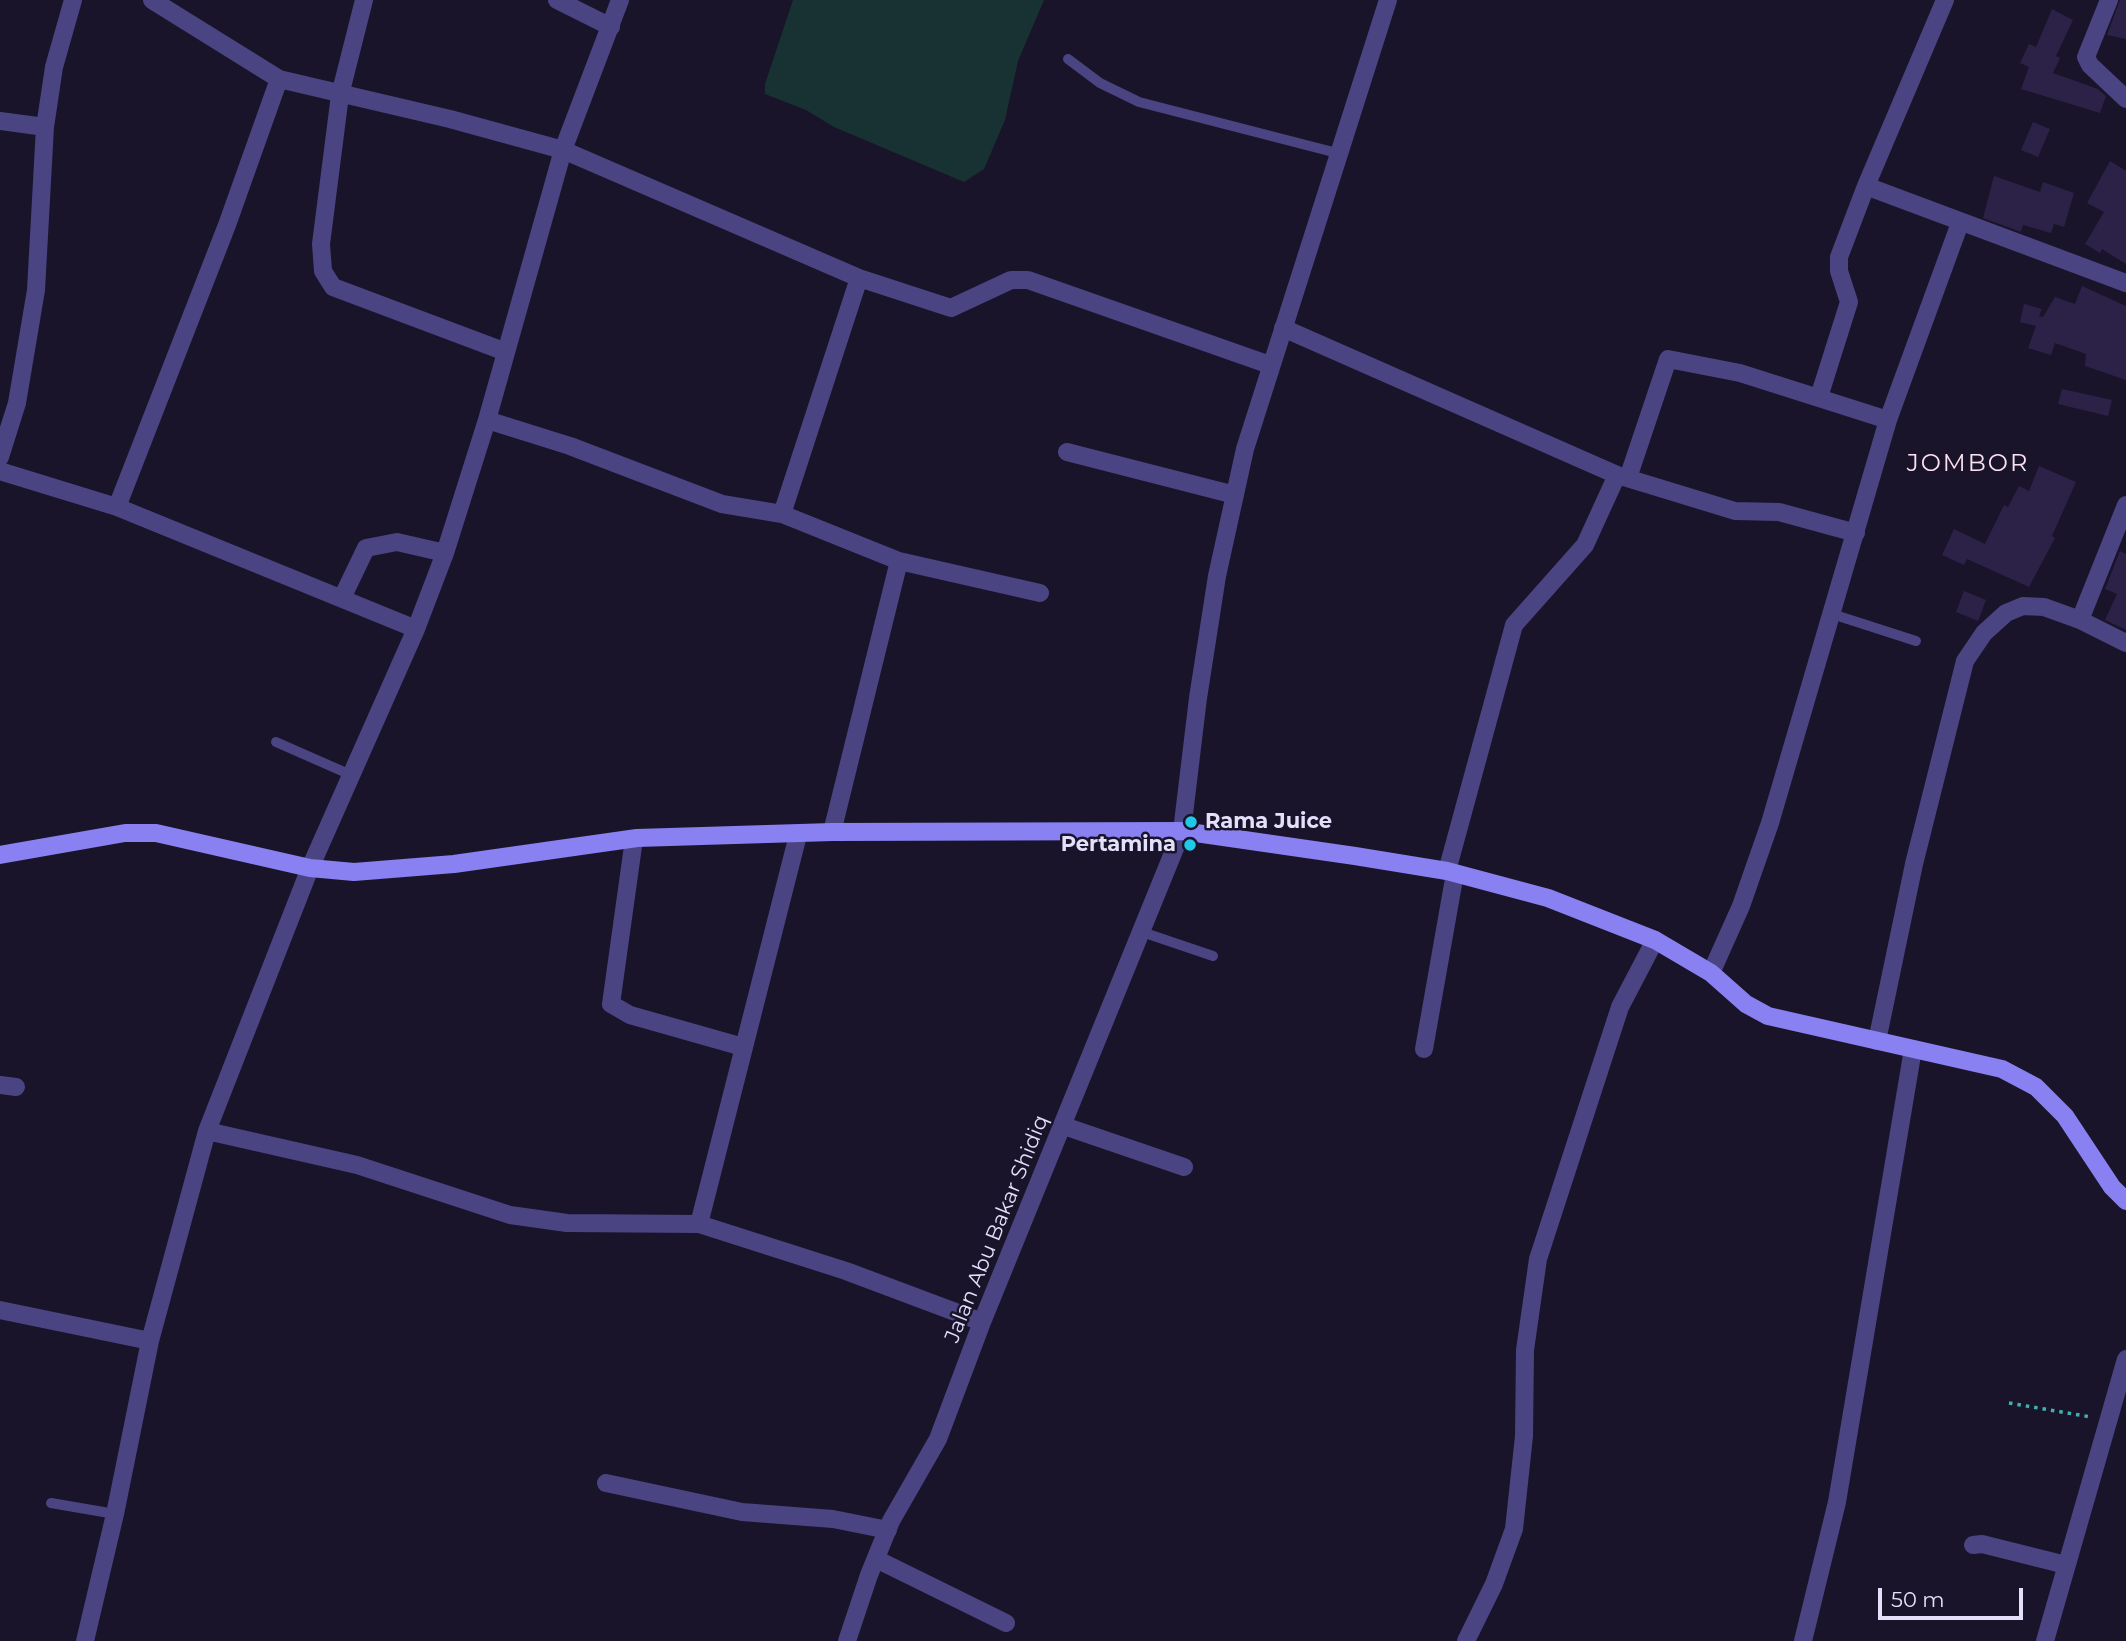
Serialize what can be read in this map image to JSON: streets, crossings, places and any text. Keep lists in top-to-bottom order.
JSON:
{
  "streets": {
    "street": ["Jalan Abu Bakar Shidiq"]
  },
  "districts": ["JOMBOR"],
  "places": ["Rama Juice", "Pertamina"],
  "scale_bar": "50 m"
}
